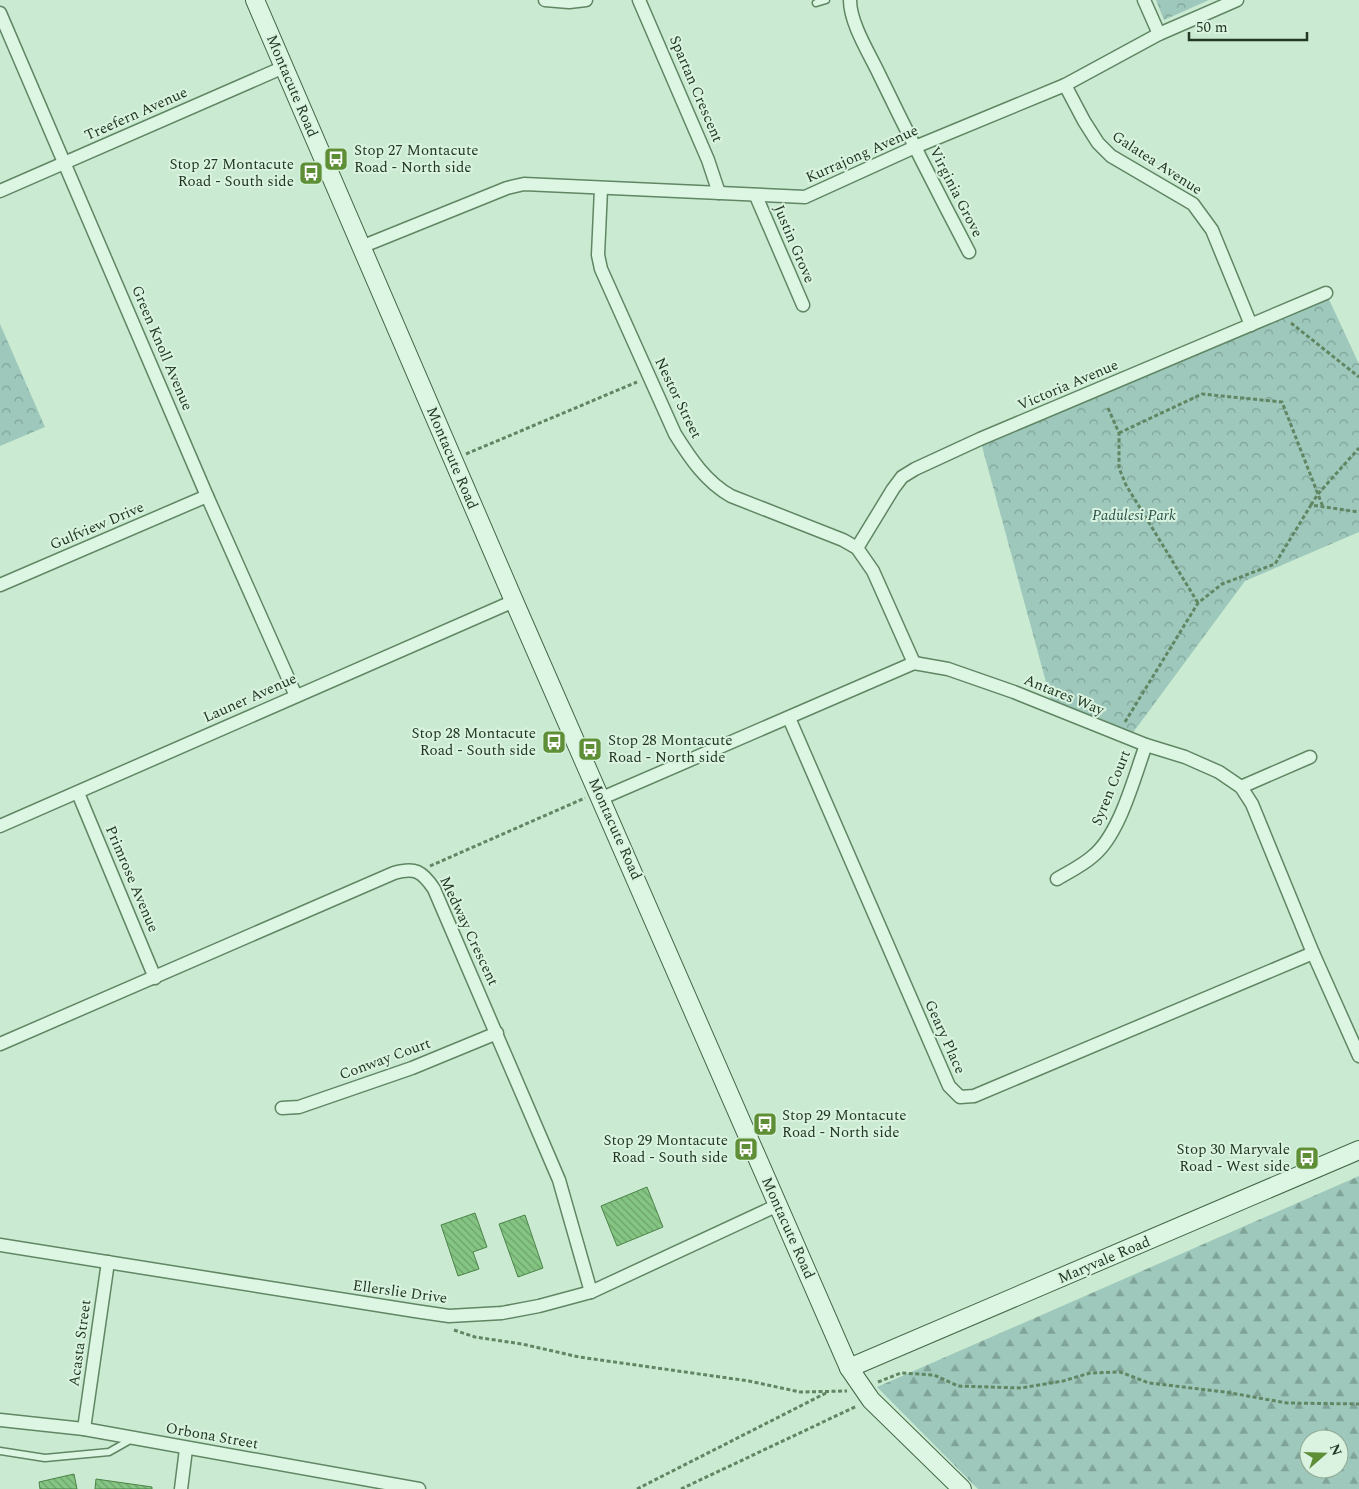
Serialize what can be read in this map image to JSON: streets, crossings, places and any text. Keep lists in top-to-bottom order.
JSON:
{
  "streets": {
    "main road": ["Montacute Road", "Maryvale Road"],
    "street": [
      "Spartan Crescent",
      "Treefern Avenue",
      "Kurrajong Avenue",
      "Galatea Avenue",
      "Virginia Grove",
      "Justin Grove",
      "Green Knoll Avenue",
      "Victoria Avenue",
      "Nestor Street",
      "Gulfview Drive",
      "Antares Way",
      "Launer Avenue",
      "Syren Court",
      "Primrose Avenue",
      "Medway Crescent",
      "Geary Place",
      "Conway Court",
      "Ellerslie Drive",
      "Acasta Street",
      "Orbona Street"
    ]
  },
  "crossings": [
    ["Montacute Road", "Treefern Avenue"],
    ["Montacute Road", "Kurrajong Avenue"],
    ["Montacute Road", "Launer Avenue"],
    ["Montacute Road", "Maryvale Road"],
    ["Montacute Road", "Ellerslie Drive"],
    ["Spartan Crescent", "Kurrajong Avenue"],
    ["Treefern Avenue", "Green Knoll Avenue"],
    ["Kurrajong Avenue", "Galatea Avenue"],
    ["Kurrajong Avenue", "Virginia Grove"],
    ["Kurrajong Avenue", "Justin Grove"],
    ["Kurrajong Avenue", "Nestor Street"],
    ["Galatea Avenue", "Victoria Avenue"],
    ["Green Knoll Avenue", "Gulfview Drive"],
    ["Green Knoll Avenue", "Launer Avenue"],
    ["Victoria Avenue", "Nestor Street"],
    ["Nestor Street", "Antares Way"],
    ["Antares Way", "Syren Court"],
    ["Antares Way", "Geary Place"],
    ["Launer Avenue", "Primrose Avenue"],
    ["Primrose Avenue", "Medway Crescent"],
    ["Medway Crescent", "Conway Court"],
    ["Medway Crescent", "Ellerslie Drive"],
    ["Ellerslie Drive", "Acasta Street"],
    ["Acasta Street", "Orbona Street"]
  ],
  "parks": ["Padulesi Park"],
  "places": {
    "bus stop": [
      "Stop 27 Montacute Road - North side",
      "Stop 27 Montacute Road - South side",
      "Stop 28 Montacute Road - South side",
      "Stop 28 Montacute Road - North side",
      "Stop 29 Montacute Road - North side",
      "Stop 29 Montacute Road - South side",
      "Stop 30 Maryvale Road - West side"
    ]
  },
  "scale_bar": "50 m",
  "north": "right"
}
